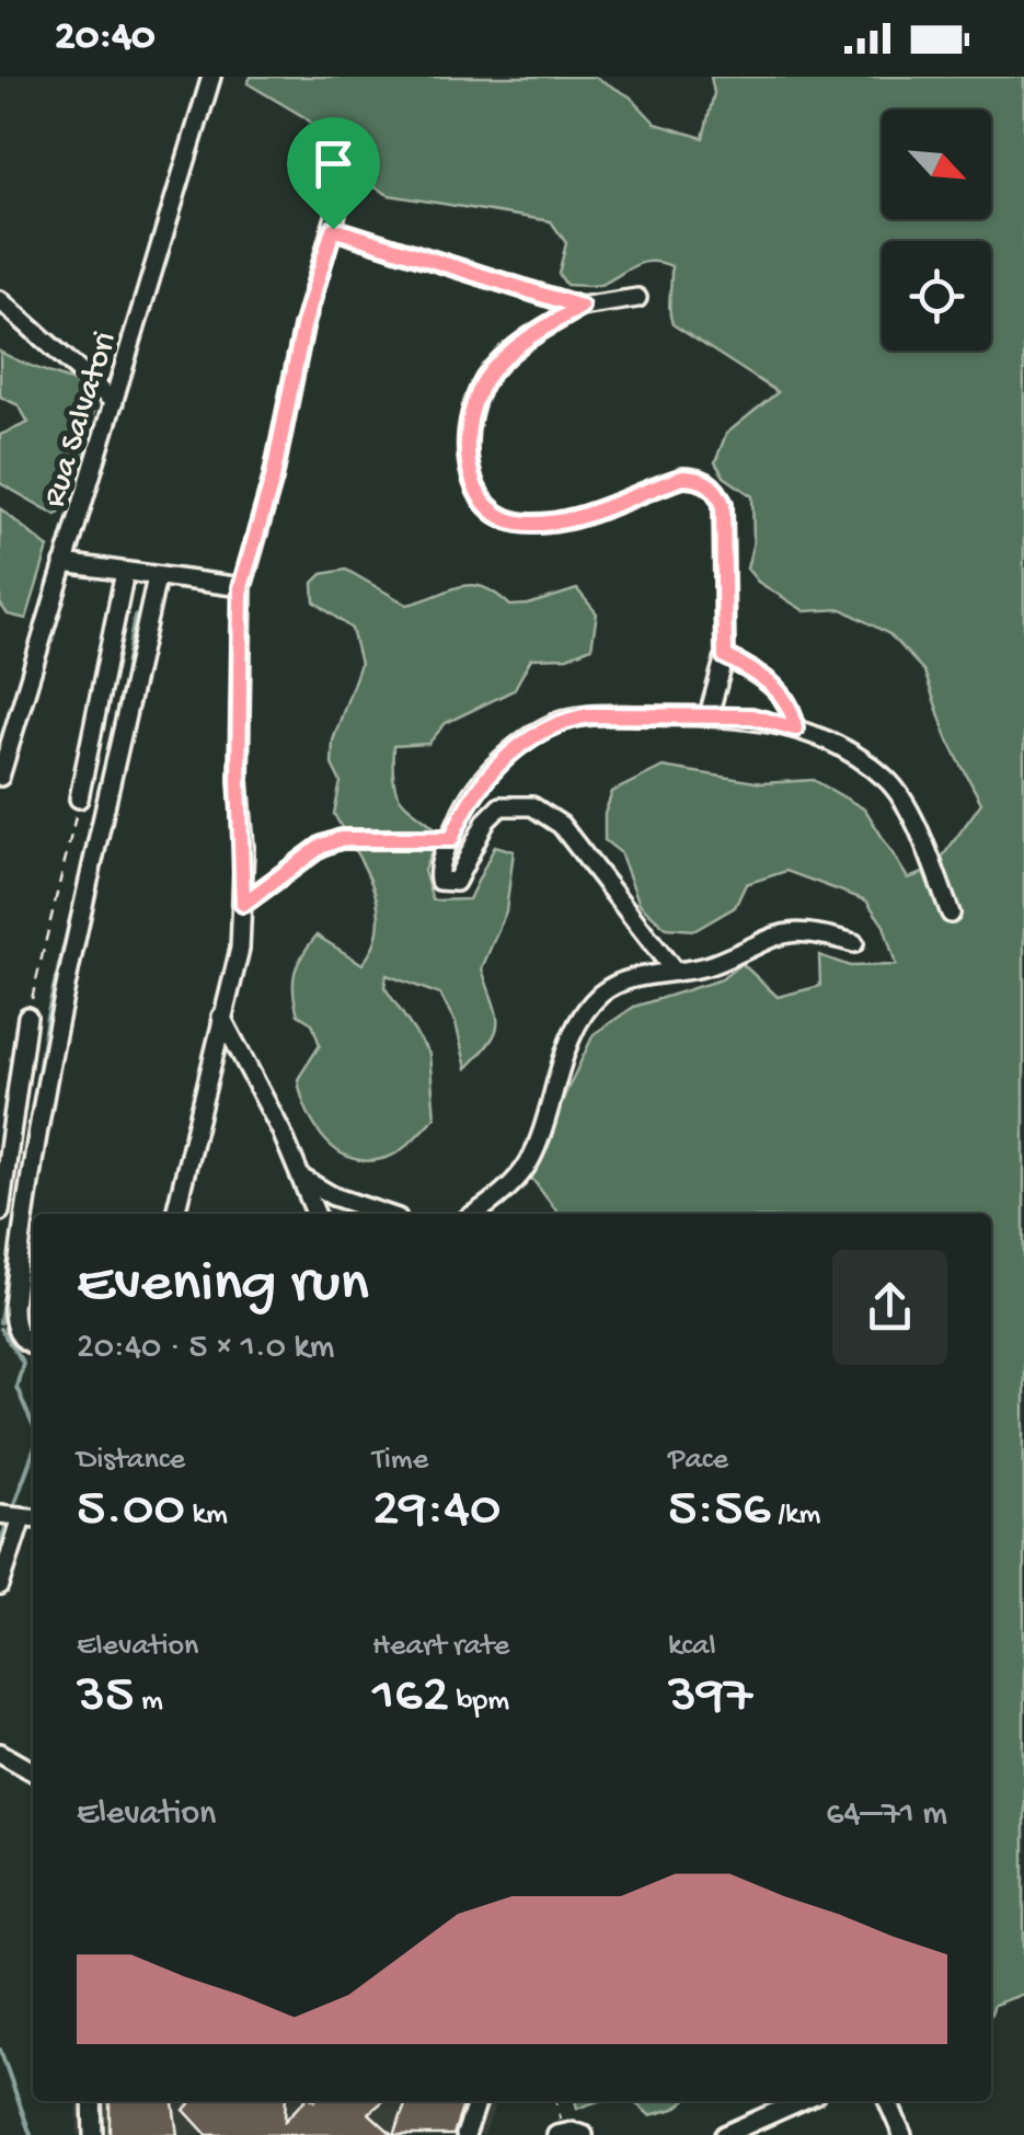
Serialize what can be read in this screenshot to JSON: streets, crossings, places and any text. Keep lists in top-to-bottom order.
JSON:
{
  "streets": {
    "street": ["Rua Salvatori"]
  },
  "north": "bottom right",
  "page": {
    "status": "20:40",
    "heading": ["Evening run", "20:40 · 5 × 1.0 km"],
    "stats": [
      ["Distance", "5.00 km"],
      ["Time", "29:40"],
      ["Pace", "5:56 /km"],
      ["Elevation", "35 m"],
      ["Heart rate", "162 bpm"],
      ["kcal", "397"]
    ],
    "chart": ["Elevation", "64–71 m"]
  }
}
